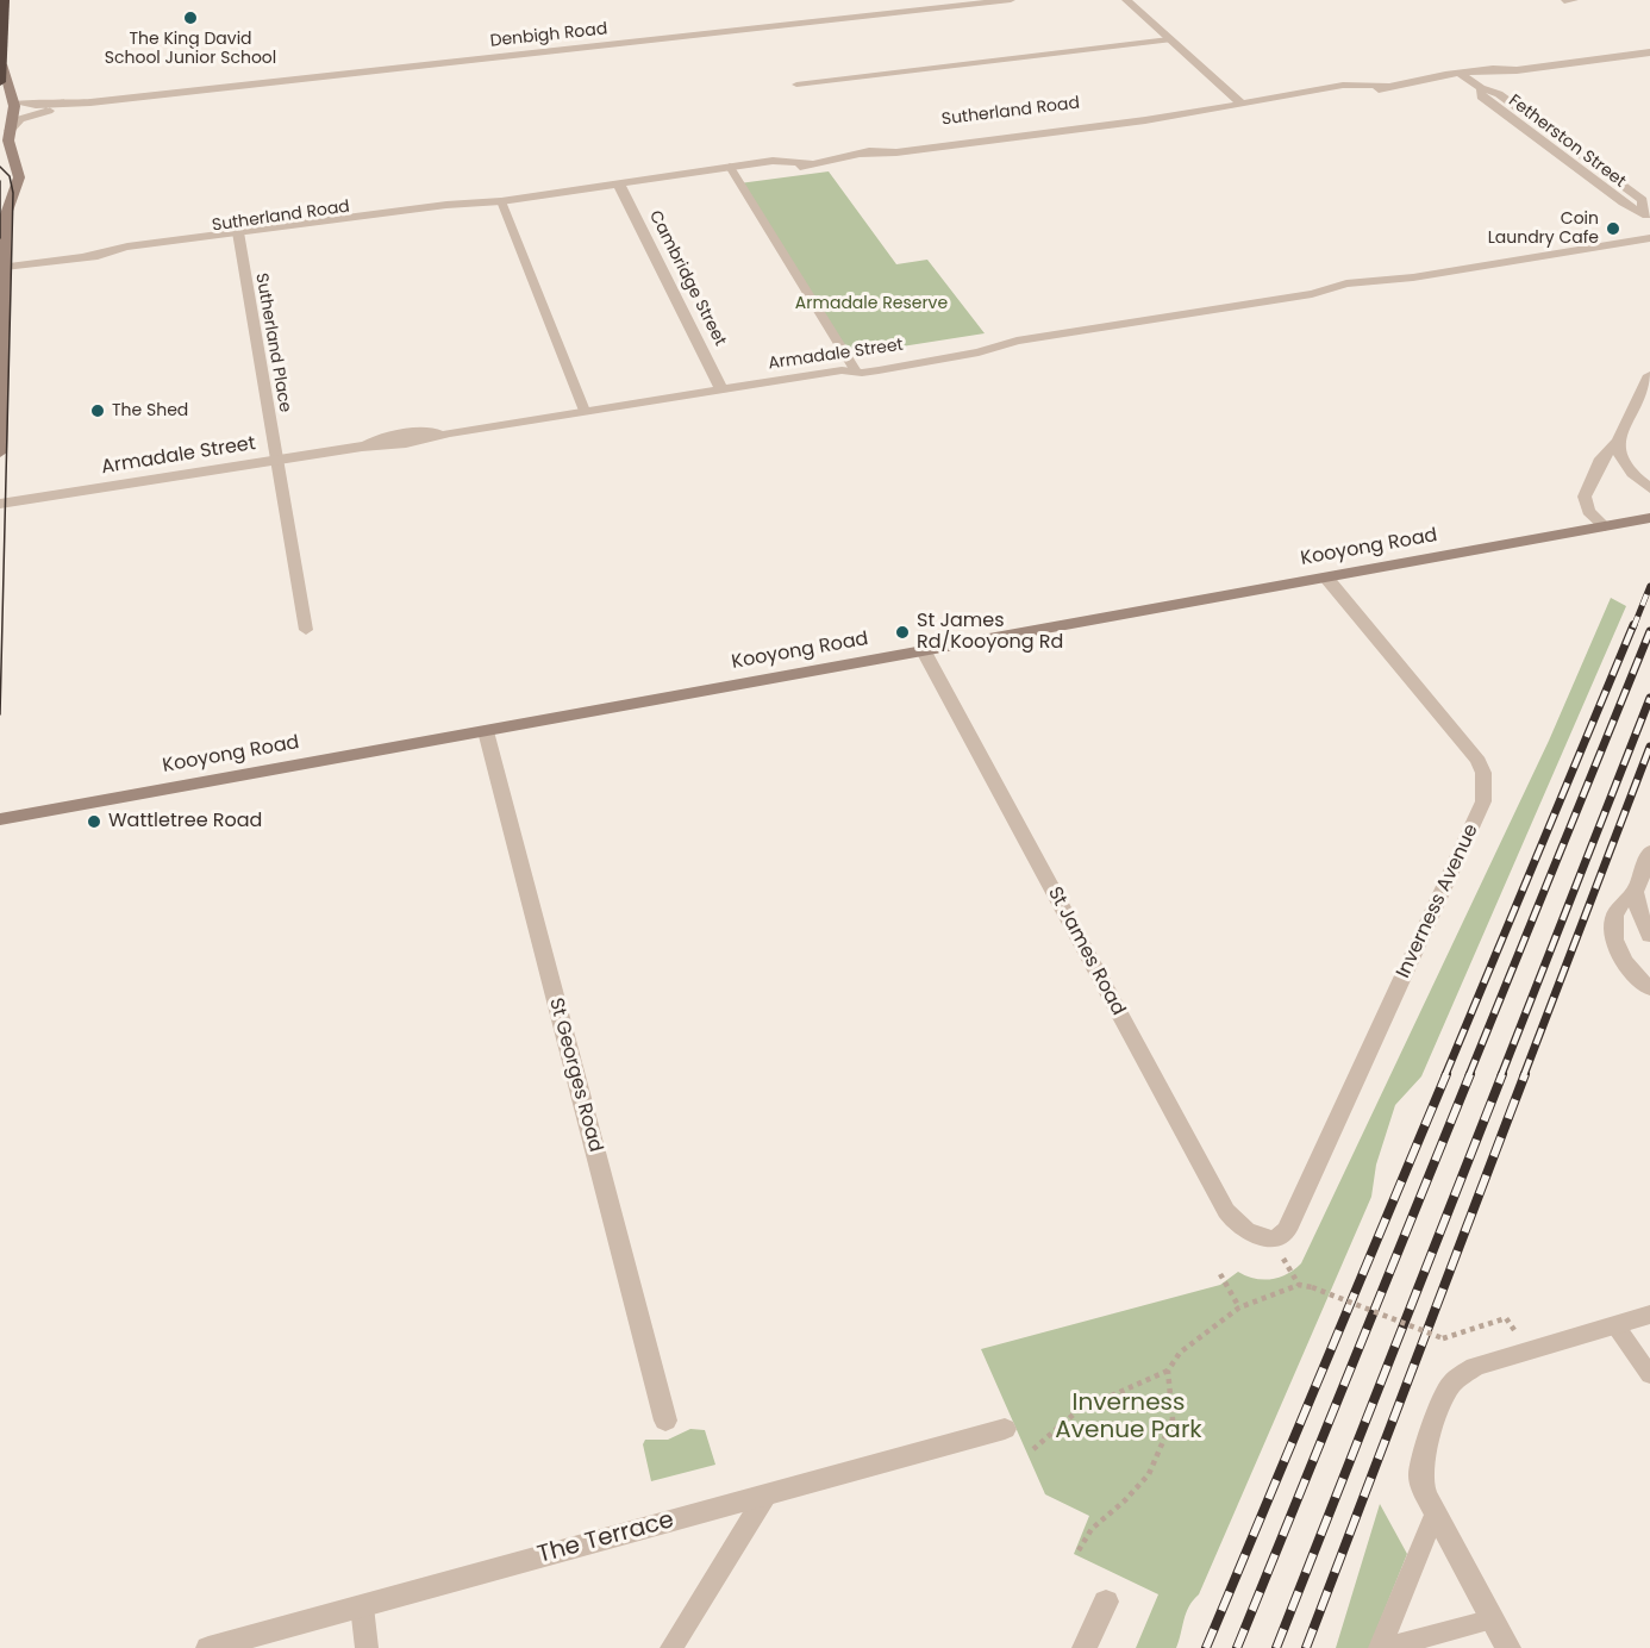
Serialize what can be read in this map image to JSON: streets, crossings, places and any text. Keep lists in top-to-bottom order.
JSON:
{
  "streets": {
    "street": [
      "Denbigh Road",
      "Sutherland Road",
      "Fetherston Street",
      "Cambridge Street",
      "Armadale Street",
      "Kooyong Road",
      "Inverness Avenue",
      "St James Road",
      "St Georges Road",
      "The Terrace"
    ],
    "lane": ["Sutherland Place"]
  },
  "crossings": [
    ["Sutherland Road", "Fetherston Street"],
    ["Sutherland Road", "Cambridge Street"],
    ["Sutherland Road", "Sutherland Place"],
    ["Cambridge Street", "Armadale Street"],
    ["Sutherland Place", "Armadale Street"],
    ["Kooyong Road", "Inverness Avenue"],
    ["Kooyong Road", "St James Road"],
    ["Kooyong Road", "St Georges Road"],
    ["Inverness Avenue", "St James Road"]
  ],
  "parks": ["Armadale Reserve", "Inverness Avenue Park"],
  "places": [
    "The King David School Junior School",
    "Coin Laundry Cafe",
    "The Shed",
    "St James Rd/Kooyong Rd",
    "Wattletree Road"
  ]
}
